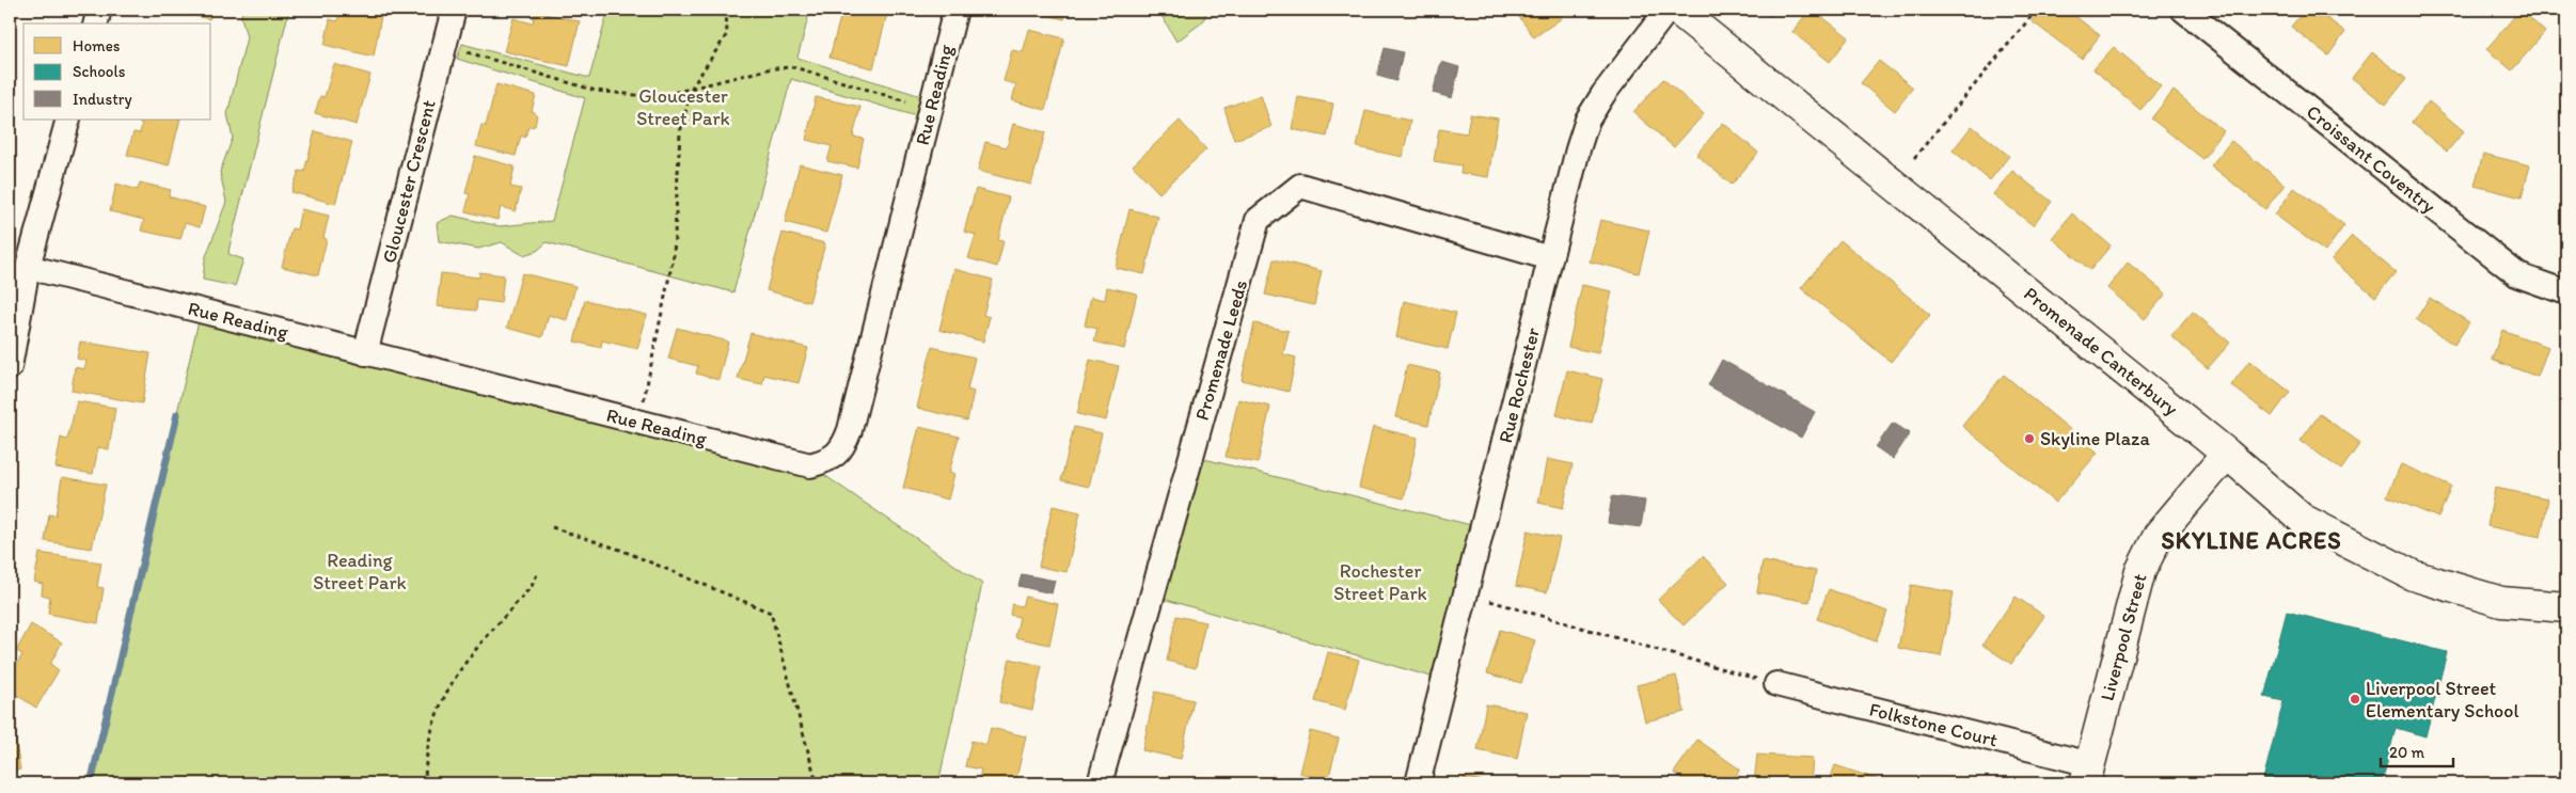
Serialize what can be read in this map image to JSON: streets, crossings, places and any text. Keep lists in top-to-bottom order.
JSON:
{
  "streets": {
    "street": [
      "Rue Reading",
      "Croissant Coventry",
      "Gloucester Crescent",
      "Promenade Leeds",
      "Promenade Canterbury",
      "Rue Rochester",
      "Liverpool Street",
      "Folkstone Court"
    ]
  },
  "crossings": [
    ["Rue Reading", "Gloucester Crescent"],
    ["Promenade Leeds", "Rue Rochester"],
    ["Promenade Canterbury", "Liverpool Street"],
    ["Liverpool Street", "Folkstone Court"]
  ],
  "districts": ["SKYLINE ACRES"],
  "parks": ["Gloucester Street Park", "Reading Street Park", "Rochester Street Park"],
  "places": ["Skyline Plaza", "Liverpool Street Elementary School"],
  "legend": ["Homes", "Schools", "Industry"],
  "scale_bar": "20 m"
}
